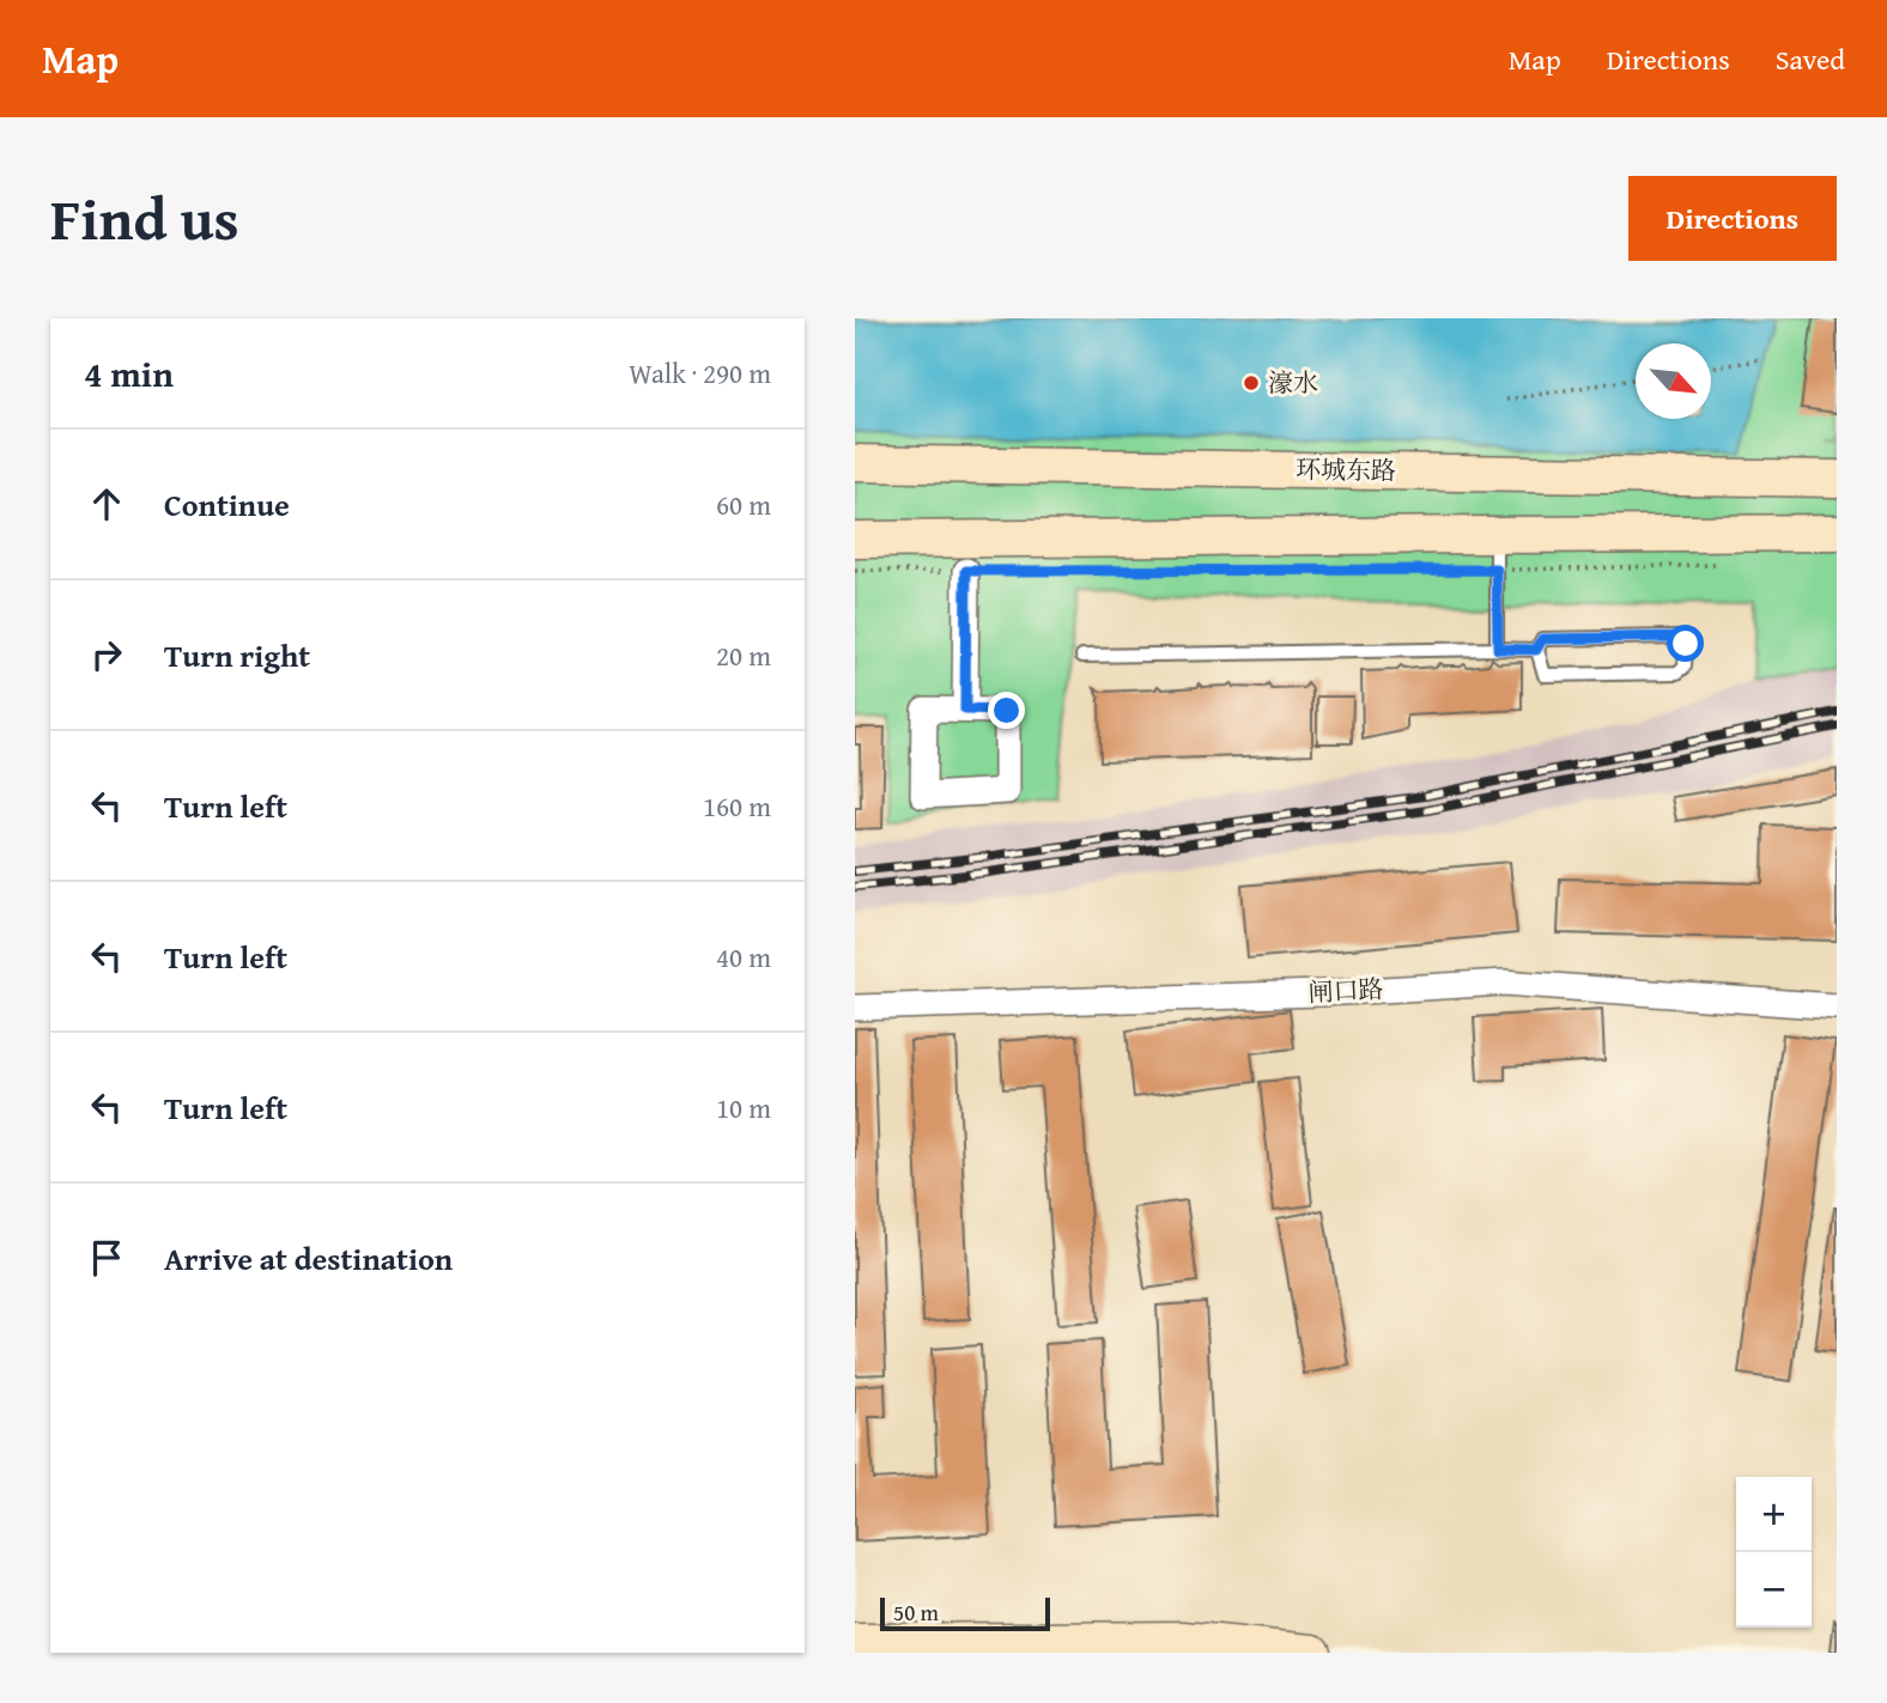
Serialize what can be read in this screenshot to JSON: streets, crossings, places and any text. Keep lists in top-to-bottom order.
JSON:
{
  "streets": {
    "main road": ["环城东路"],
    "street": ["闸口路"]
  },
  "places": ["濠水"],
  "scale_bar": "50 m",
  "north": "bottom right",
  "page": {
    "header": "Map",
    "nav": ["Map", "Directions", "Saved"],
    "title": "Find us",
    "buttons": "Directions",
    "heading": ["4 min", "Walk · 290 m"],
    "list": [
      ["Continue", "60 m"],
      ["Turn right", "20 m"],
      ["Turn left", "160 m"],
      ["Turn left", "40 m"],
      ["Turn left", "10 m"],
      "Arrive at destination"
    ],
    "map_buttons": ["+", "−"],
    "scale": "50 m"
  }
}
